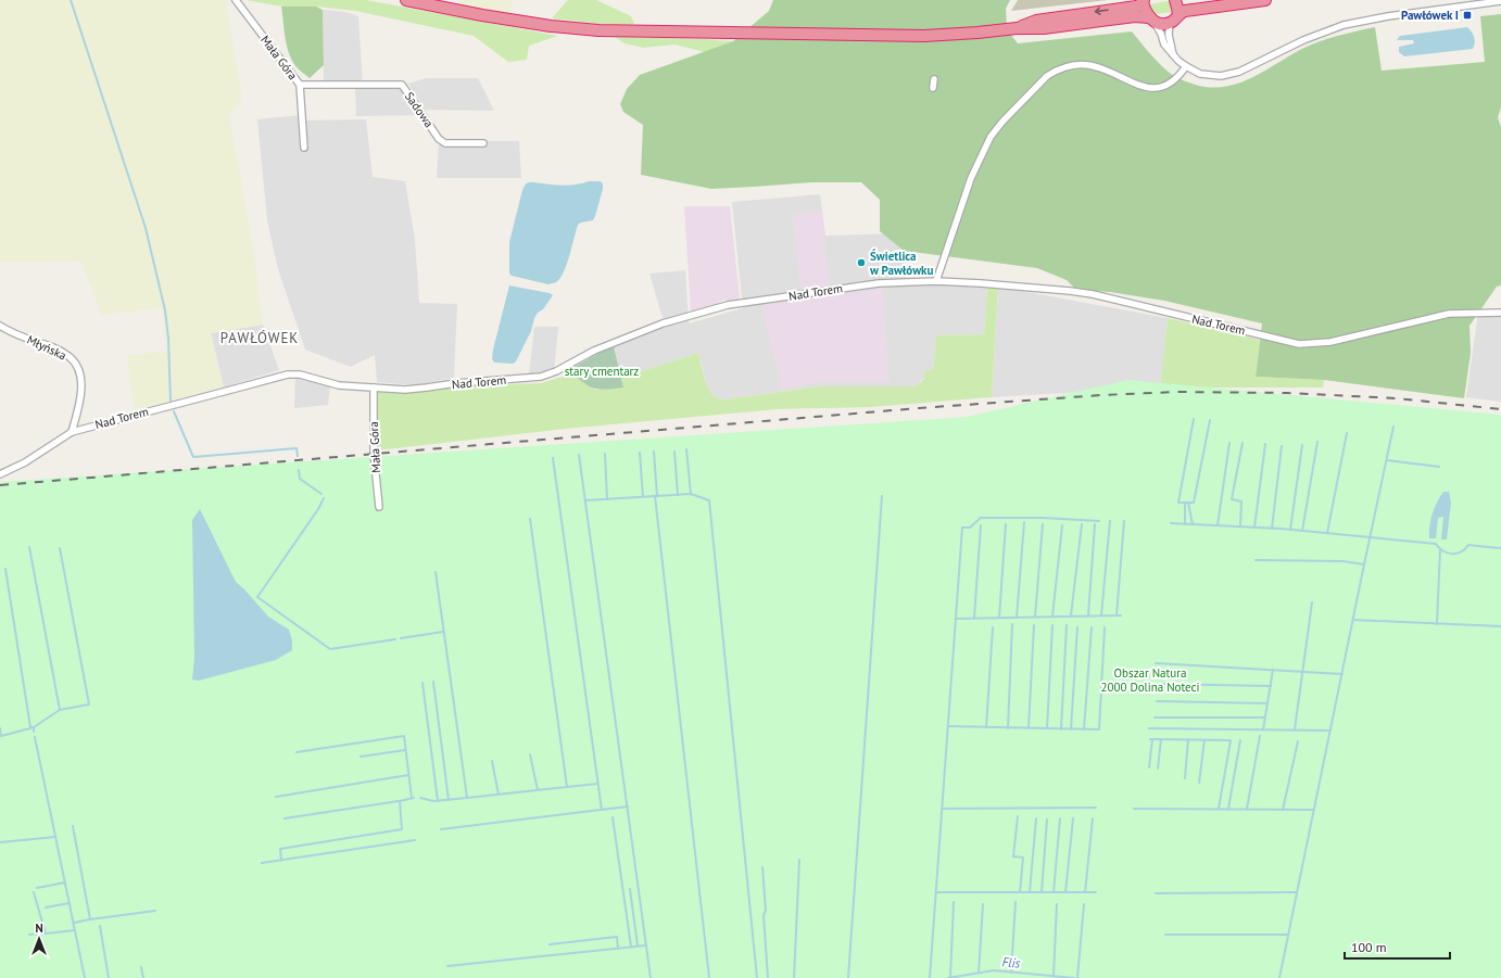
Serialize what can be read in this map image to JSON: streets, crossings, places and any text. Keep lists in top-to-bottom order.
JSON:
{
  "streets": {
    "street": [
      "Mała Góra",
      "Sadowa",
      "Nad Torem",
      "Młyńska"
    ]
  },
  "crossings": [
    ["Mała Góra", "Sadowa"],
    ["Mała Góra", "Nad Torem"],
    ["Nad Torem", "Młyńska"]
  ],
  "districts": ["PAWŁÓWEK"],
  "water": ["Flis"],
  "parks": ["stary cmentarz", "Obszar Natura 2000 Dolina Noteci"],
  "places": {
    "transit": ["Pawłówek I"],
    "other": ["Świetlica w Pawłówku"]
  },
  "scale_bar": "100 m",
  "north": "top"
}
